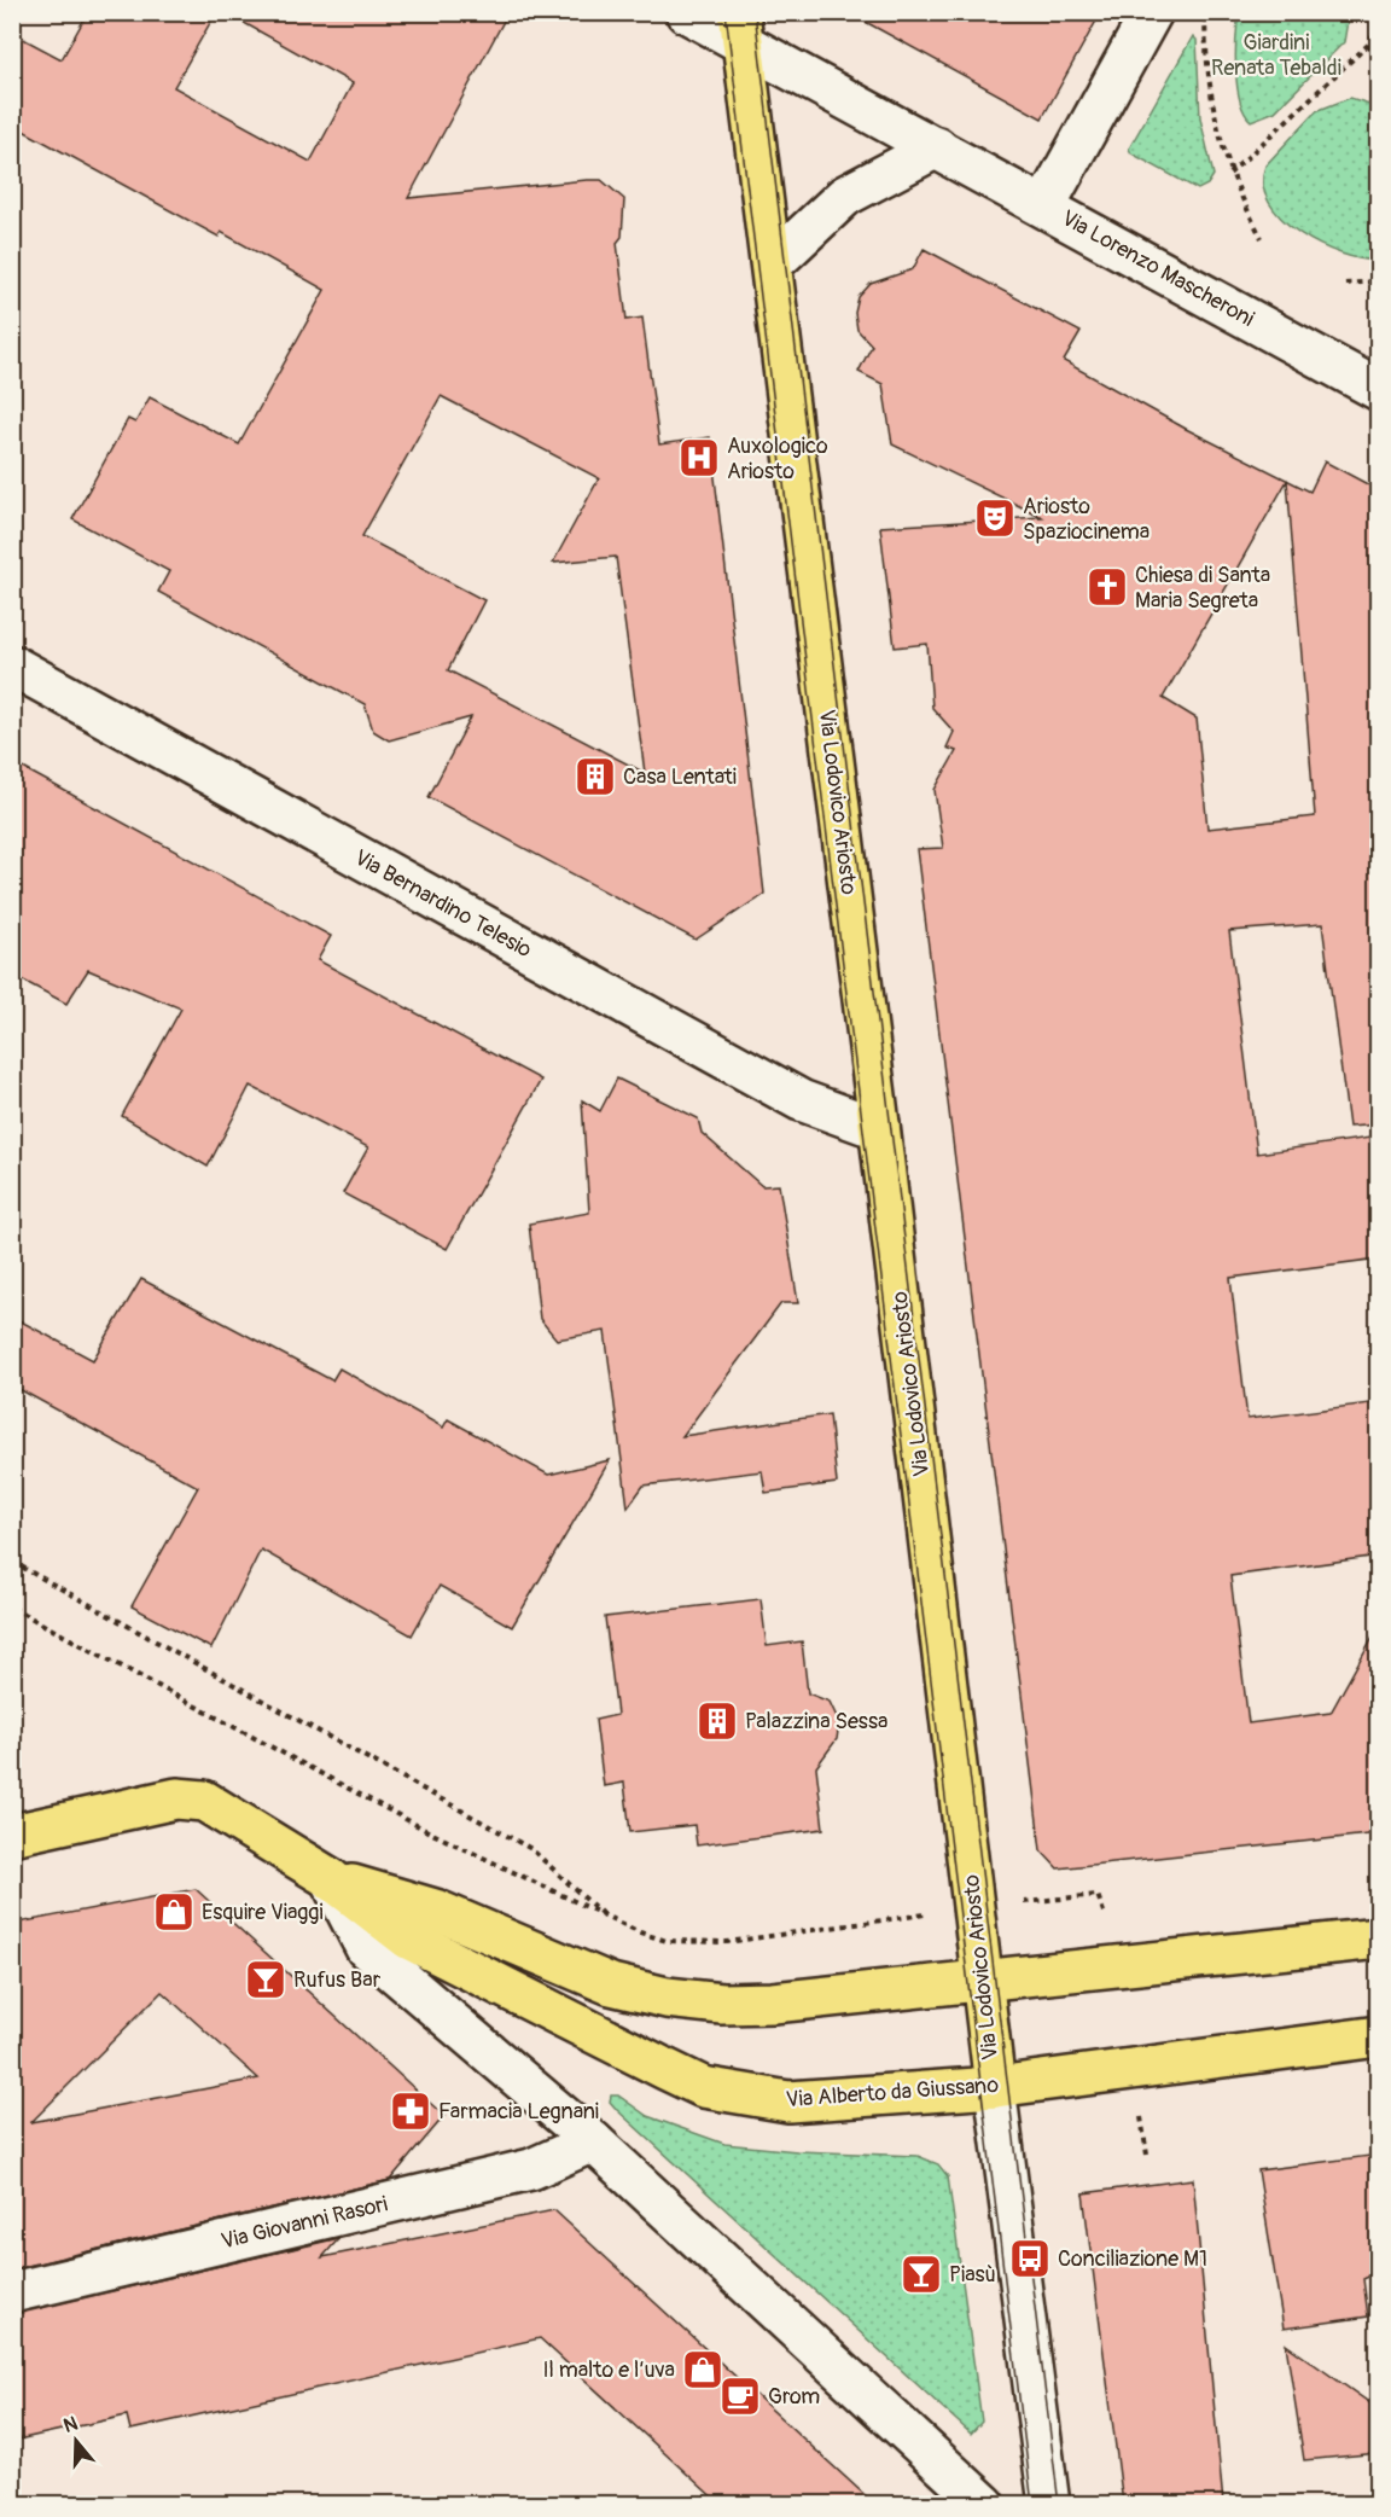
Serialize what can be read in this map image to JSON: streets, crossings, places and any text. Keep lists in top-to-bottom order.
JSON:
{
  "streets": {
    "main road": ["Via Lodovico Ariosto", "Via Alberto da Giussano"],
    "street": ["Via Lorenzo Mascheroni", "Via Bernardino Telesio", "Via Giovanni Rasori"]
  },
  "crossings": [
    ["Via Lorenzo Mascheroni", "Via Lodovico Ariosto"],
    ["Via Lodovico Ariosto", "Via Bernardino Telesio"],
    ["Via Lodovico Ariosto", "Via Alberto da Giussano"]
  ],
  "parks": ["Giardini Renata Tebaldi"],
  "places": {
    "hospital": ["Auxologico Ariosto"],
    "theatre": ["Ariosto Spaziocinema"],
    "church": ["Chiesa di Santa Maria Segreta"],
    "building": ["Casa Lentati", "Palazzina Sessa"],
    "shop": ["Esquire Viaggi", "Il malto e l’uva"],
    "bar": ["Rufus Bar", "Piasù"],
    "pharmacy": ["Farmacia Legnani"],
    "bus stop": ["Conciliazione M1"],
    "cafe": ["Grom"]
  },
  "north": "top"
}
